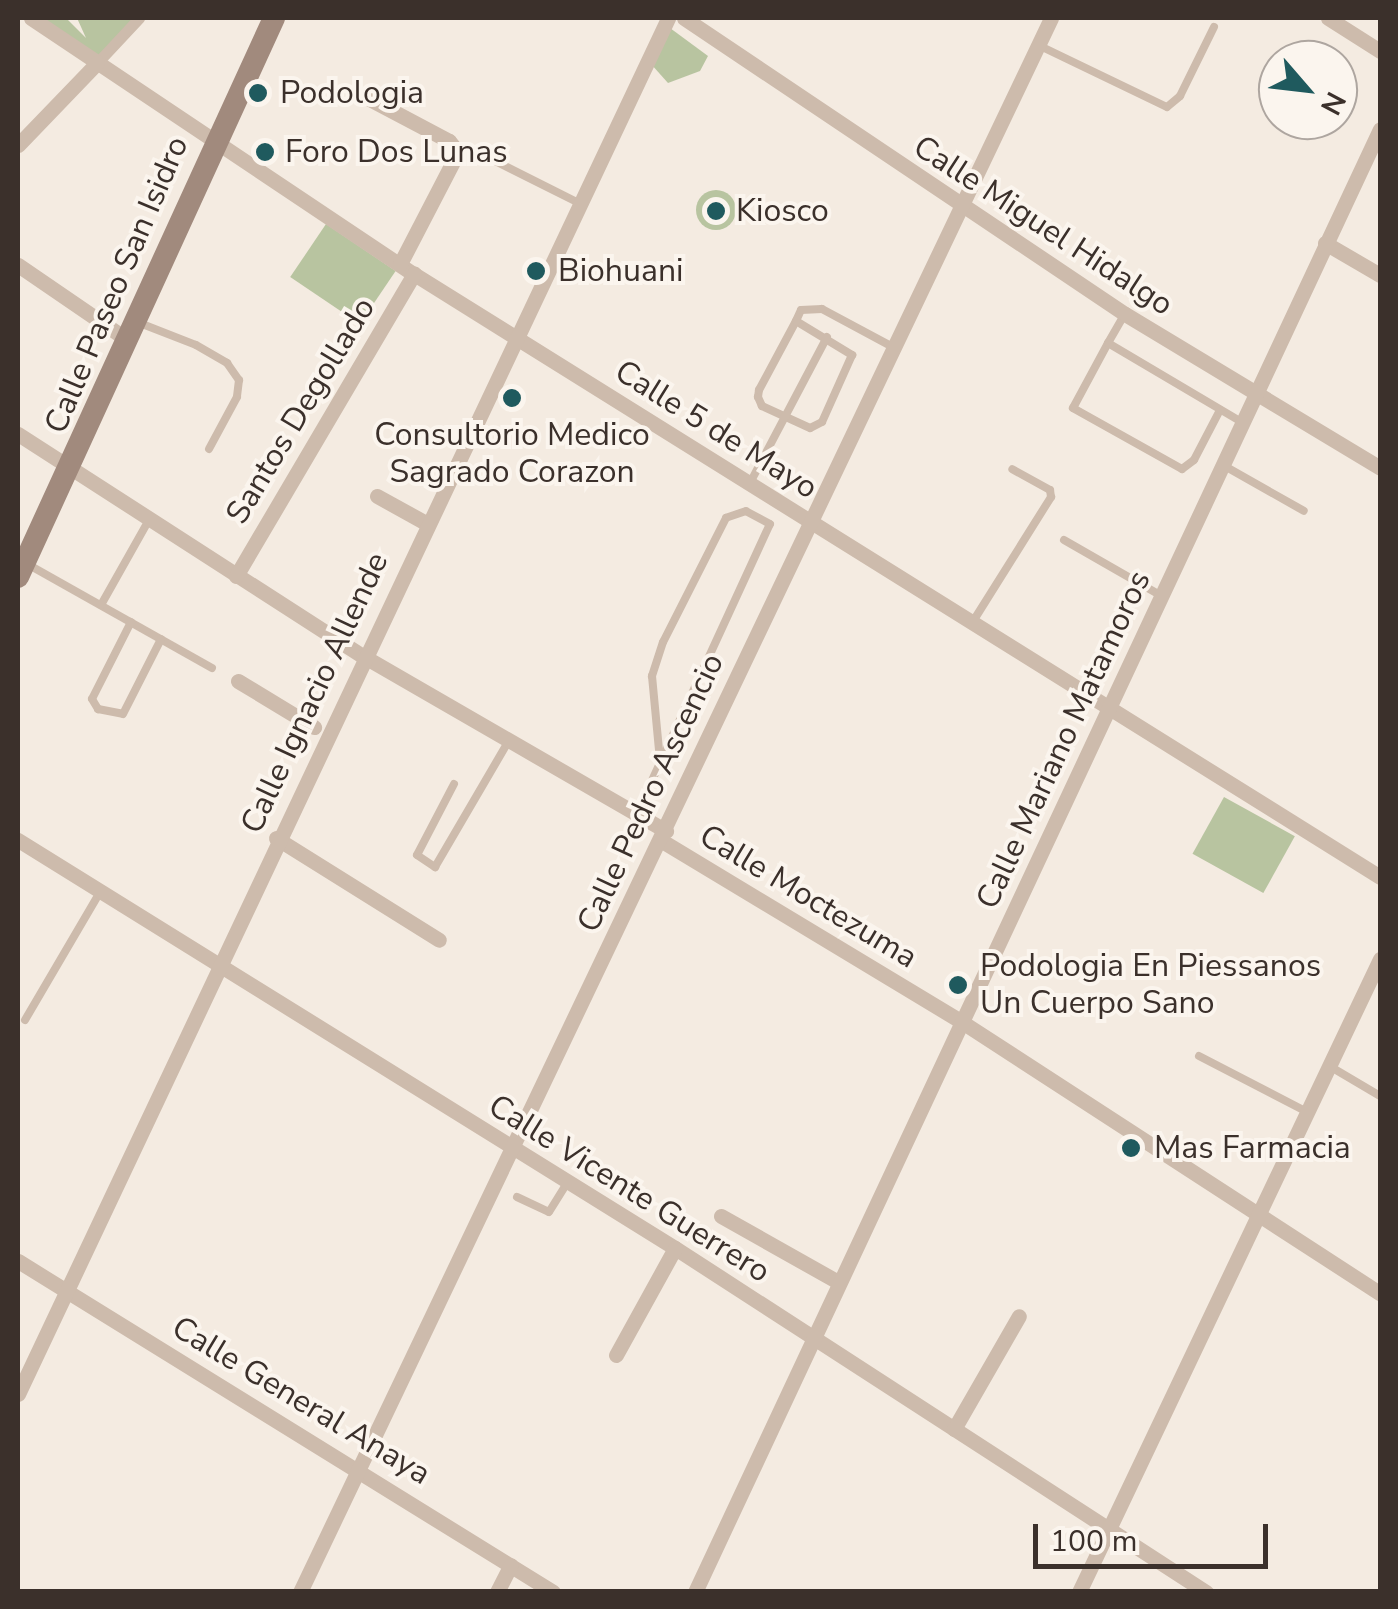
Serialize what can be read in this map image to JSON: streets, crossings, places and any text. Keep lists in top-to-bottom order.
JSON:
{
  "streets": {
    "main road": ["Calle Paseo San Isidro"],
    "street": [
      "Calle Miguel Hidalgo",
      "Santos Degollado",
      "Calle 5 de Mayo",
      "Calle Ignacio Allende",
      "Calle Mariano Matamoros",
      "Calle Pedro Ascencio",
      "Calle Moctezuma",
      "Calle Vicente Guerrero",
      "Calle General Anaya"
    ]
  },
  "crossings": [
    ["Calle Miguel Hidalgo", "Calle Mariano Matamoros"],
    ["Calle Miguel Hidalgo", "Calle Pedro Ascencio"],
    ["Calle Paseo San Isidro", "Calle 5 de Mayo"],
    ["Calle Paseo San Isidro", "Calle Moctezuma"],
    ["Santos Degollado", "Calle 5 de Mayo"],
    ["Santos Degollado", "Calle Moctezuma"],
    ["Calle 5 de Mayo", "Calle Ignacio Allende"],
    ["Calle 5 de Mayo", "Calle Mariano Matamoros"],
    ["Calle 5 de Mayo", "Calle Pedro Ascencio"],
    ["Calle Ignacio Allende", "Calle Moctezuma"],
    ["Calle Ignacio Allende", "Calle Vicente Guerrero"],
    ["Calle Ignacio Allende", "Calle General Anaya"],
    ["Calle Mariano Matamoros", "Calle Moctezuma"],
    ["Calle Mariano Matamoros", "Calle Vicente Guerrero"],
    ["Calle Pedro Ascencio", "Calle Moctezuma"],
    ["Calle Pedro Ascencio", "Calle Vicente Guerrero"],
    ["Calle Pedro Ascencio", "Calle General Anaya"]
  ],
  "places": [
    "Podologia",
    "Foro Dos Lunas",
    "Kiosco",
    "Biohuani",
    "Consultorio Medico Sagrado Corazon",
    "Podologia En Piessanos Un Cuerpo Sano",
    "Mas Farmacia"
  ],
  "scale_bar": "100 m",
  "north": "bottom right"
}
